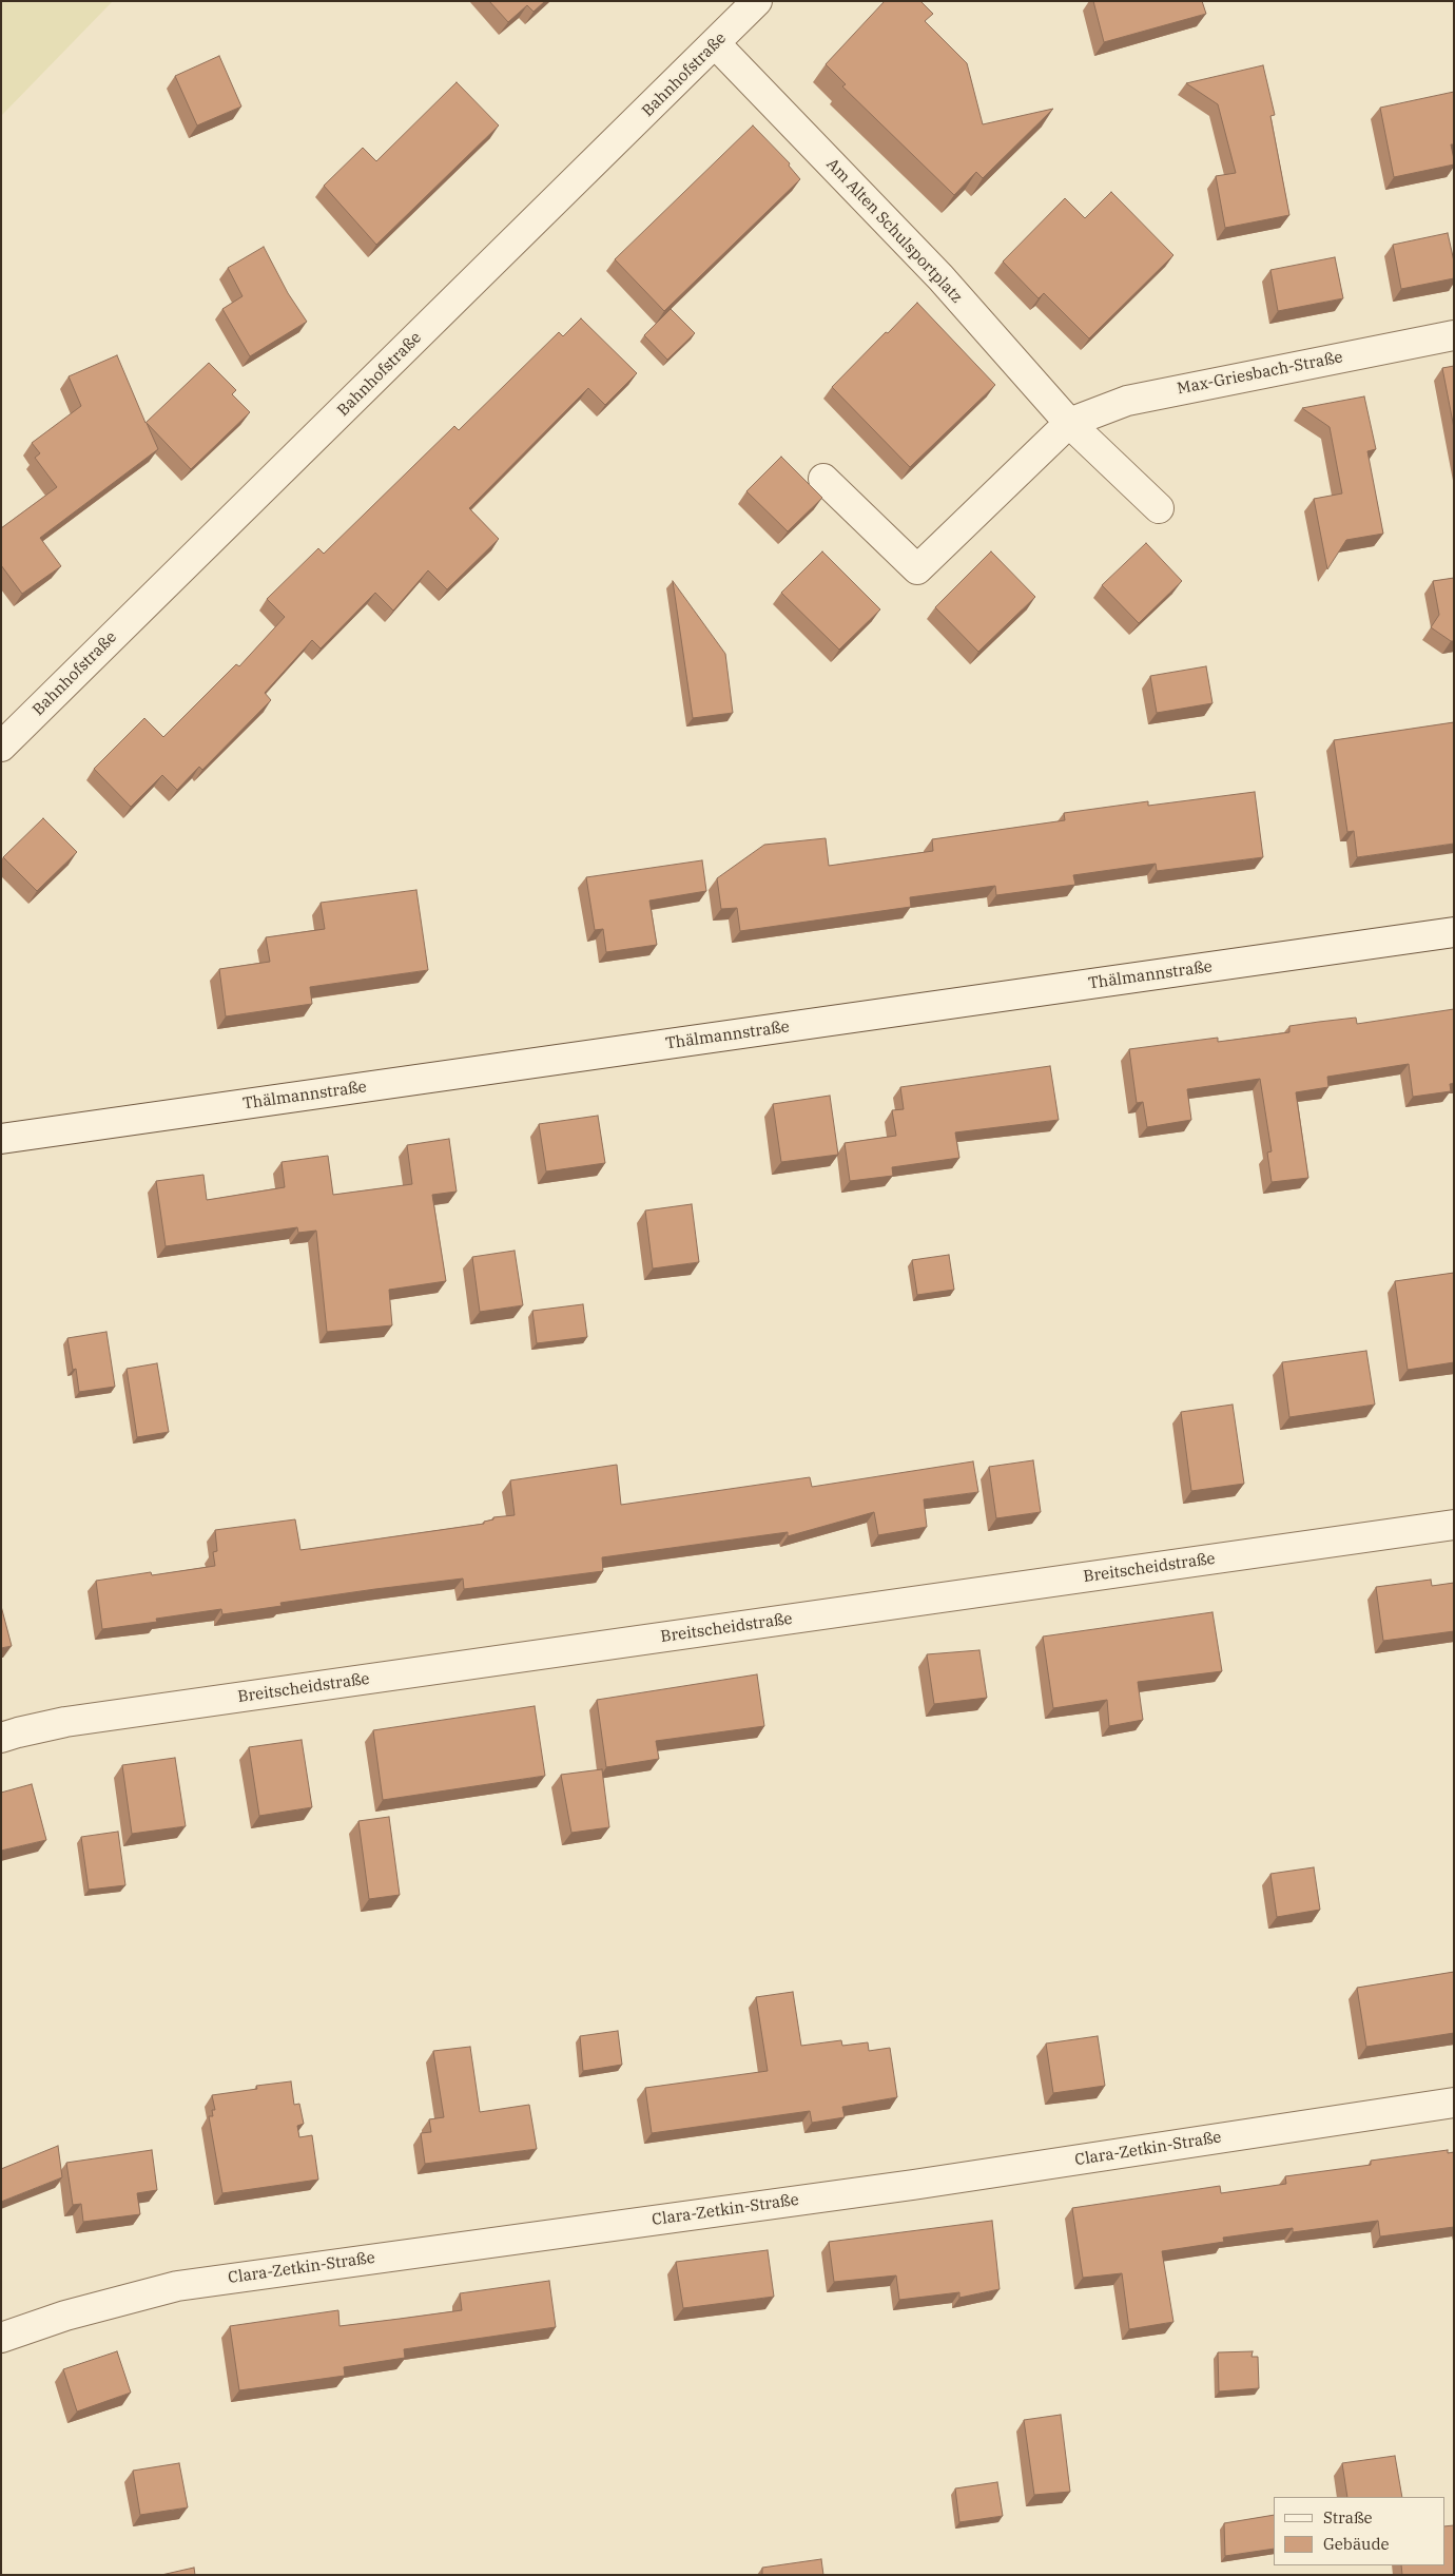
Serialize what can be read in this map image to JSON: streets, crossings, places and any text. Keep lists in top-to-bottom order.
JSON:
{
  "streets": {
    "street": [
      "Bahnhofstraße",
      "Am Alten Schulsportplatz",
      "Max-Griesbach-Straße",
      "Thälmannstraße",
      "Breitscheidstraße",
      "Clara-Zetkin-Straße"
    ]
  },
  "crossings": [
    ["Bahnhofstraße", "Am Alten Schulsportplatz"],
    ["Am Alten Schulsportplatz", "Max-Griesbach-Straße"]
  ],
  "legend": ["Straße", "Gebäude"]
}
